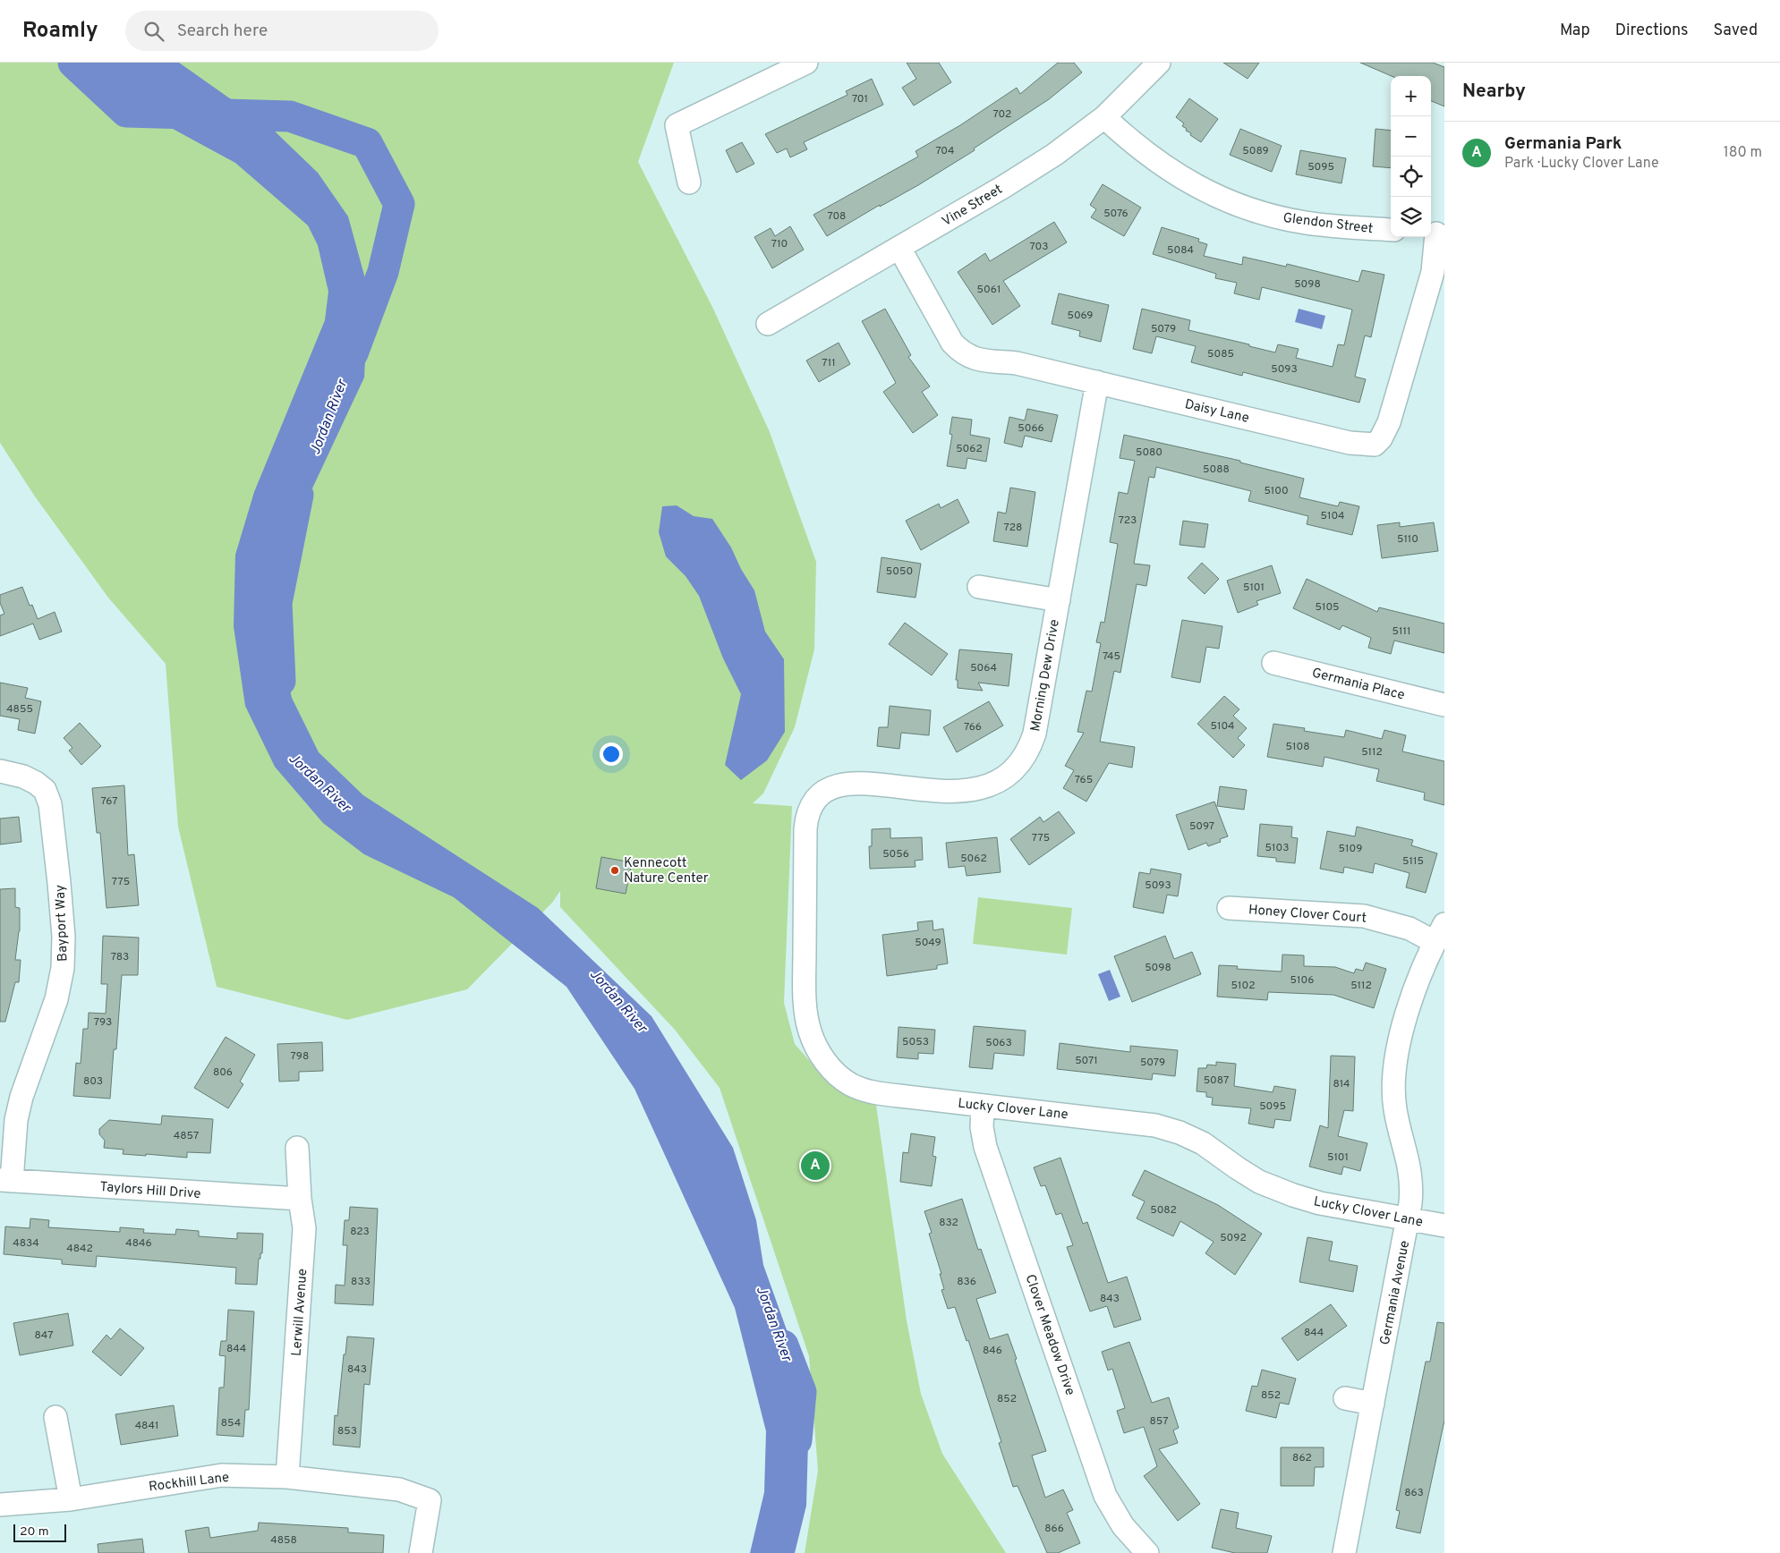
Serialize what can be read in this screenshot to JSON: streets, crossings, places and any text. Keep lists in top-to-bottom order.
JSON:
{
  "streets": {
    "street": [
      "Vine Street",
      "Glendon Street",
      "Daisy Lane",
      "Morning Dew Drive",
      "Germania Place",
      "Honey Clover Court",
      "Bayport Way",
      "Lucky Clover Lane",
      "Taylors Hill Drive",
      "Germania Avenue",
      "Lerwill Avenue",
      "Clover Meadow Drive",
      "Rockhill Lane"
    ]
  },
  "crossings": [
    ["Vine Street", "Glendon Street"],
    ["Vine Street", "Daisy Lane"],
    ["Daisy Lane", "Morning Dew Drive"],
    ["Morning Dew Drive", "Lucky Clover Lane"],
    ["Honey Clover Court", "Germania Avenue"],
    ["Bayport Way", "Taylors Hill Drive"],
    ["Lucky Clover Lane", "Germania Avenue"],
    ["Lucky Clover Lane", "Clover Meadow Drive"],
    ["Taylors Hill Drive", "Lerwill Avenue"],
    ["Lerwill Avenue", "Rockhill Lane"]
  ],
  "water": ["Jordan River"],
  "places": ["Kennecott Nature Center"],
  "house_numbers": [
    "701",
    "702",
    "704",
    "5089",
    "5095",
    "5076",
    "708",
    "710",
    "703",
    "5084",
    "5098",
    "5061",
    "5069",
    "5079",
    "5085",
    "711",
    "5093",
    "5066",
    "5062",
    "5080",
    "5088",
    "5100",
    "5104",
    "723",
    "728",
    "5110",
    "5050",
    "5101",
    "5105",
    "5111",
    "745",
    "5064",
    "4855",
    "5104",
    "766",
    "5108",
    "5112",
    "765",
    "767",
    "5097",
    "775",
    "5103",
    "5109",
    "5056",
    "5062",
    "5115",
    "775",
    "5093",
    "5049",
    "783",
    "5098",
    "5106",
    "5102",
    "5112",
    "793",
    "5053",
    "5063",
    "798",
    "5071",
    "5079",
    "806",
    "5087",
    "803",
    "814",
    "5095",
    "4857",
    "5101",
    "5082",
    "832",
    "823",
    "5092",
    "4834",
    "4846",
    "4842",
    "833",
    "836",
    "843",
    "844",
    "847",
    "844",
    "846",
    "843",
    "852",
    "852",
    "857",
    "854",
    "4841",
    "853",
    "862",
    "863",
    "866",
    "4858"
  ],
  "scale_bar": "20 m",
  "page": {
    "header": "Roamly",
    "search": "Search here",
    "nav": ["Map", "Directions", "Saved"],
    "heading": "Nearby",
    "map_buttons": ["+", "−"],
    "list": [
      {
        "mark": "A",
        "name": "Germania Park",
        "note": "Park · Lucky Clover Lane",
        "value": "180 m"
      }
    ],
    "pins": "A",
    "scale": "20 m"
  }
}
